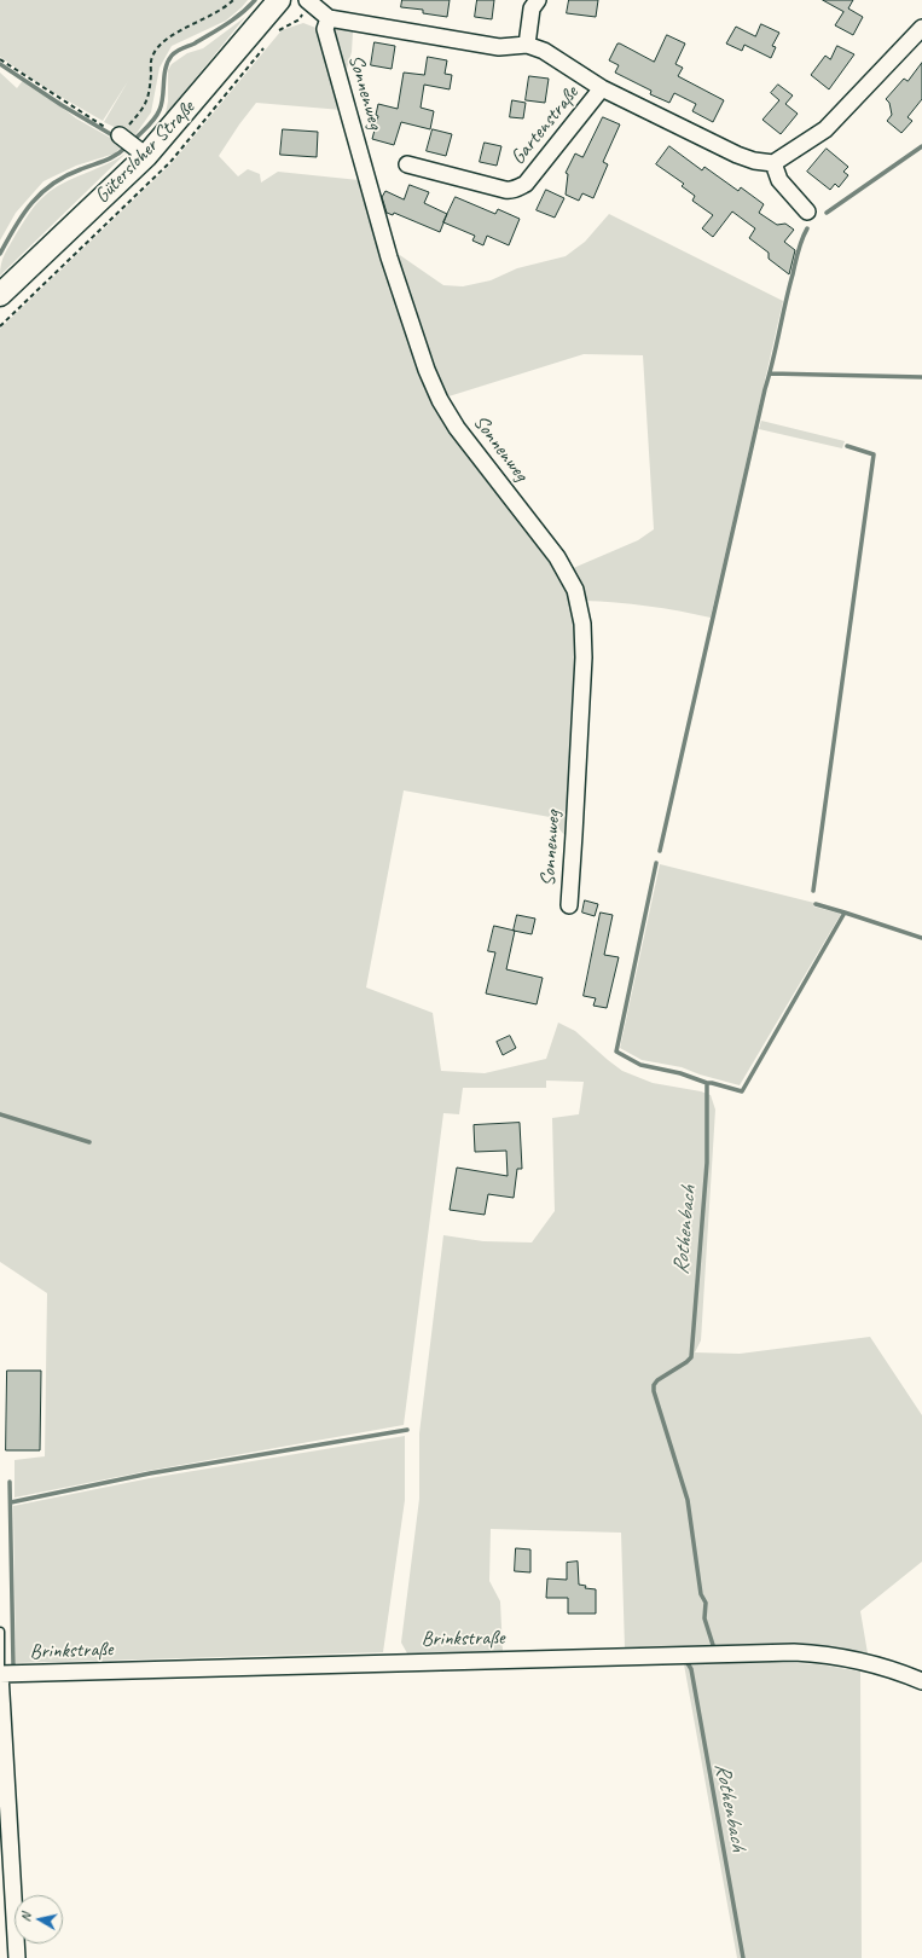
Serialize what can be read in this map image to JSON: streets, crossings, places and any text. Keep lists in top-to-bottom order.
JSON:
{
  "streets": {
    "main road": ["Gütersloher Straße"],
    "street": ["Sonnenweg", "Gartenstraße", "Brinkstraße"]
  },
  "crossings": [
    ["Sonnenweg", "Gartenstraße"]
  ],
  "water": ["Rothenbach"],
  "north": "left"
}
